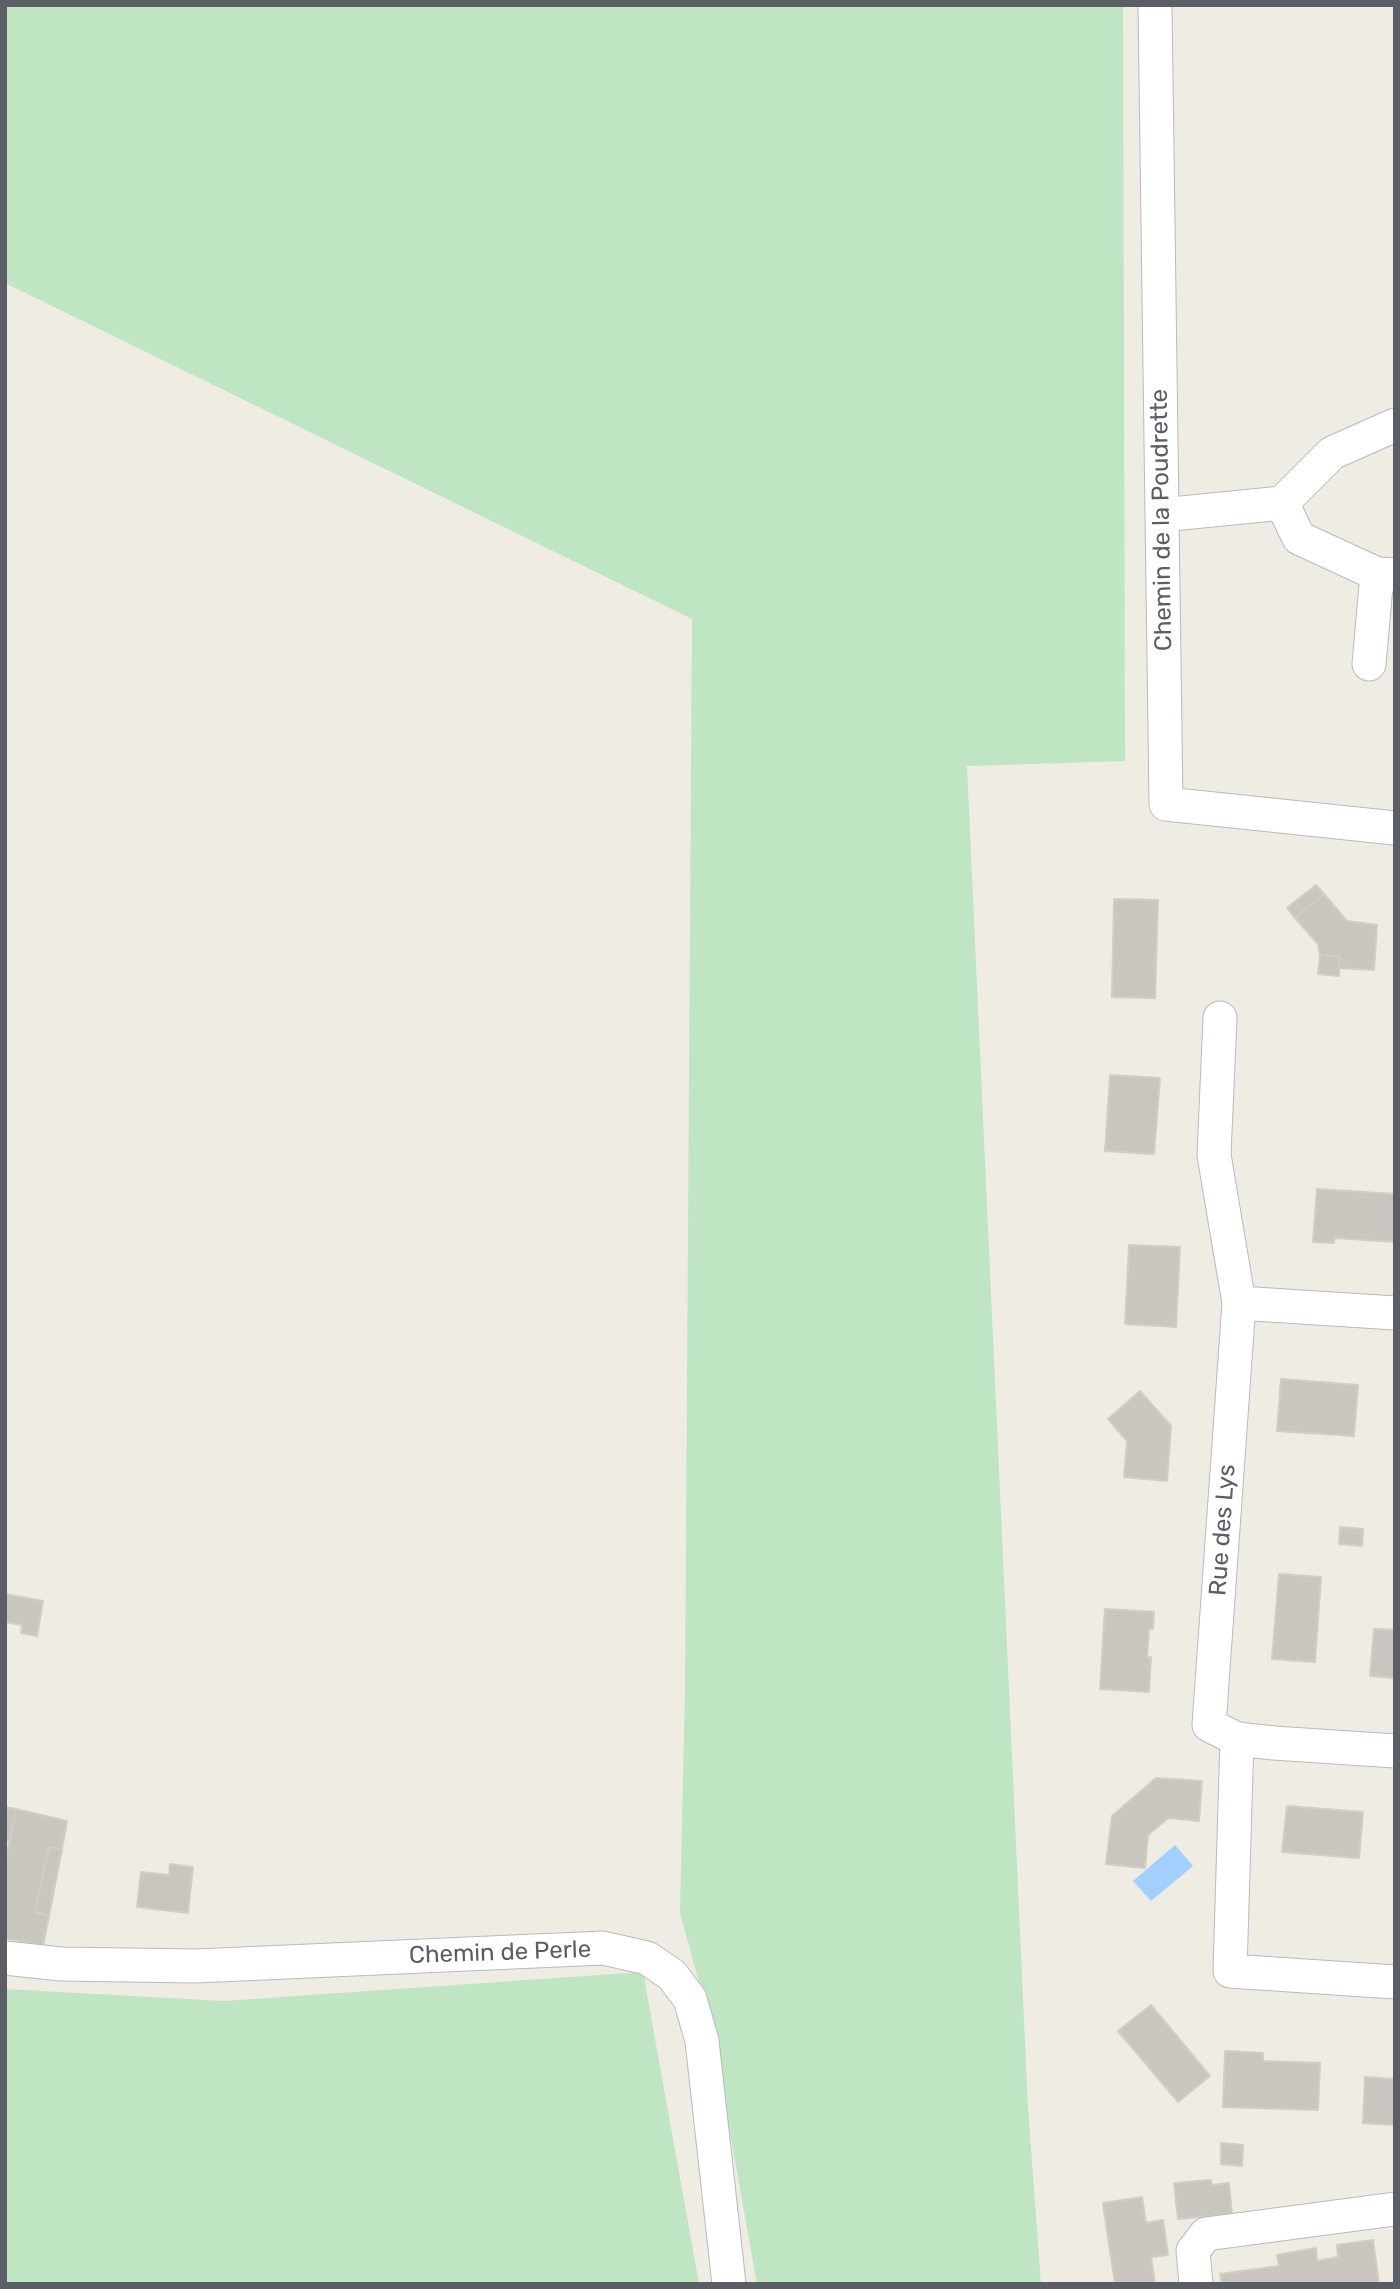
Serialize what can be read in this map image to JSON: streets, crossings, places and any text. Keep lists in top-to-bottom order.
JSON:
{
  "streets": {
    "street": ["Chemin de la Poudrette", "Rue des Lys", "Chemin de Perle"]
  }
}
